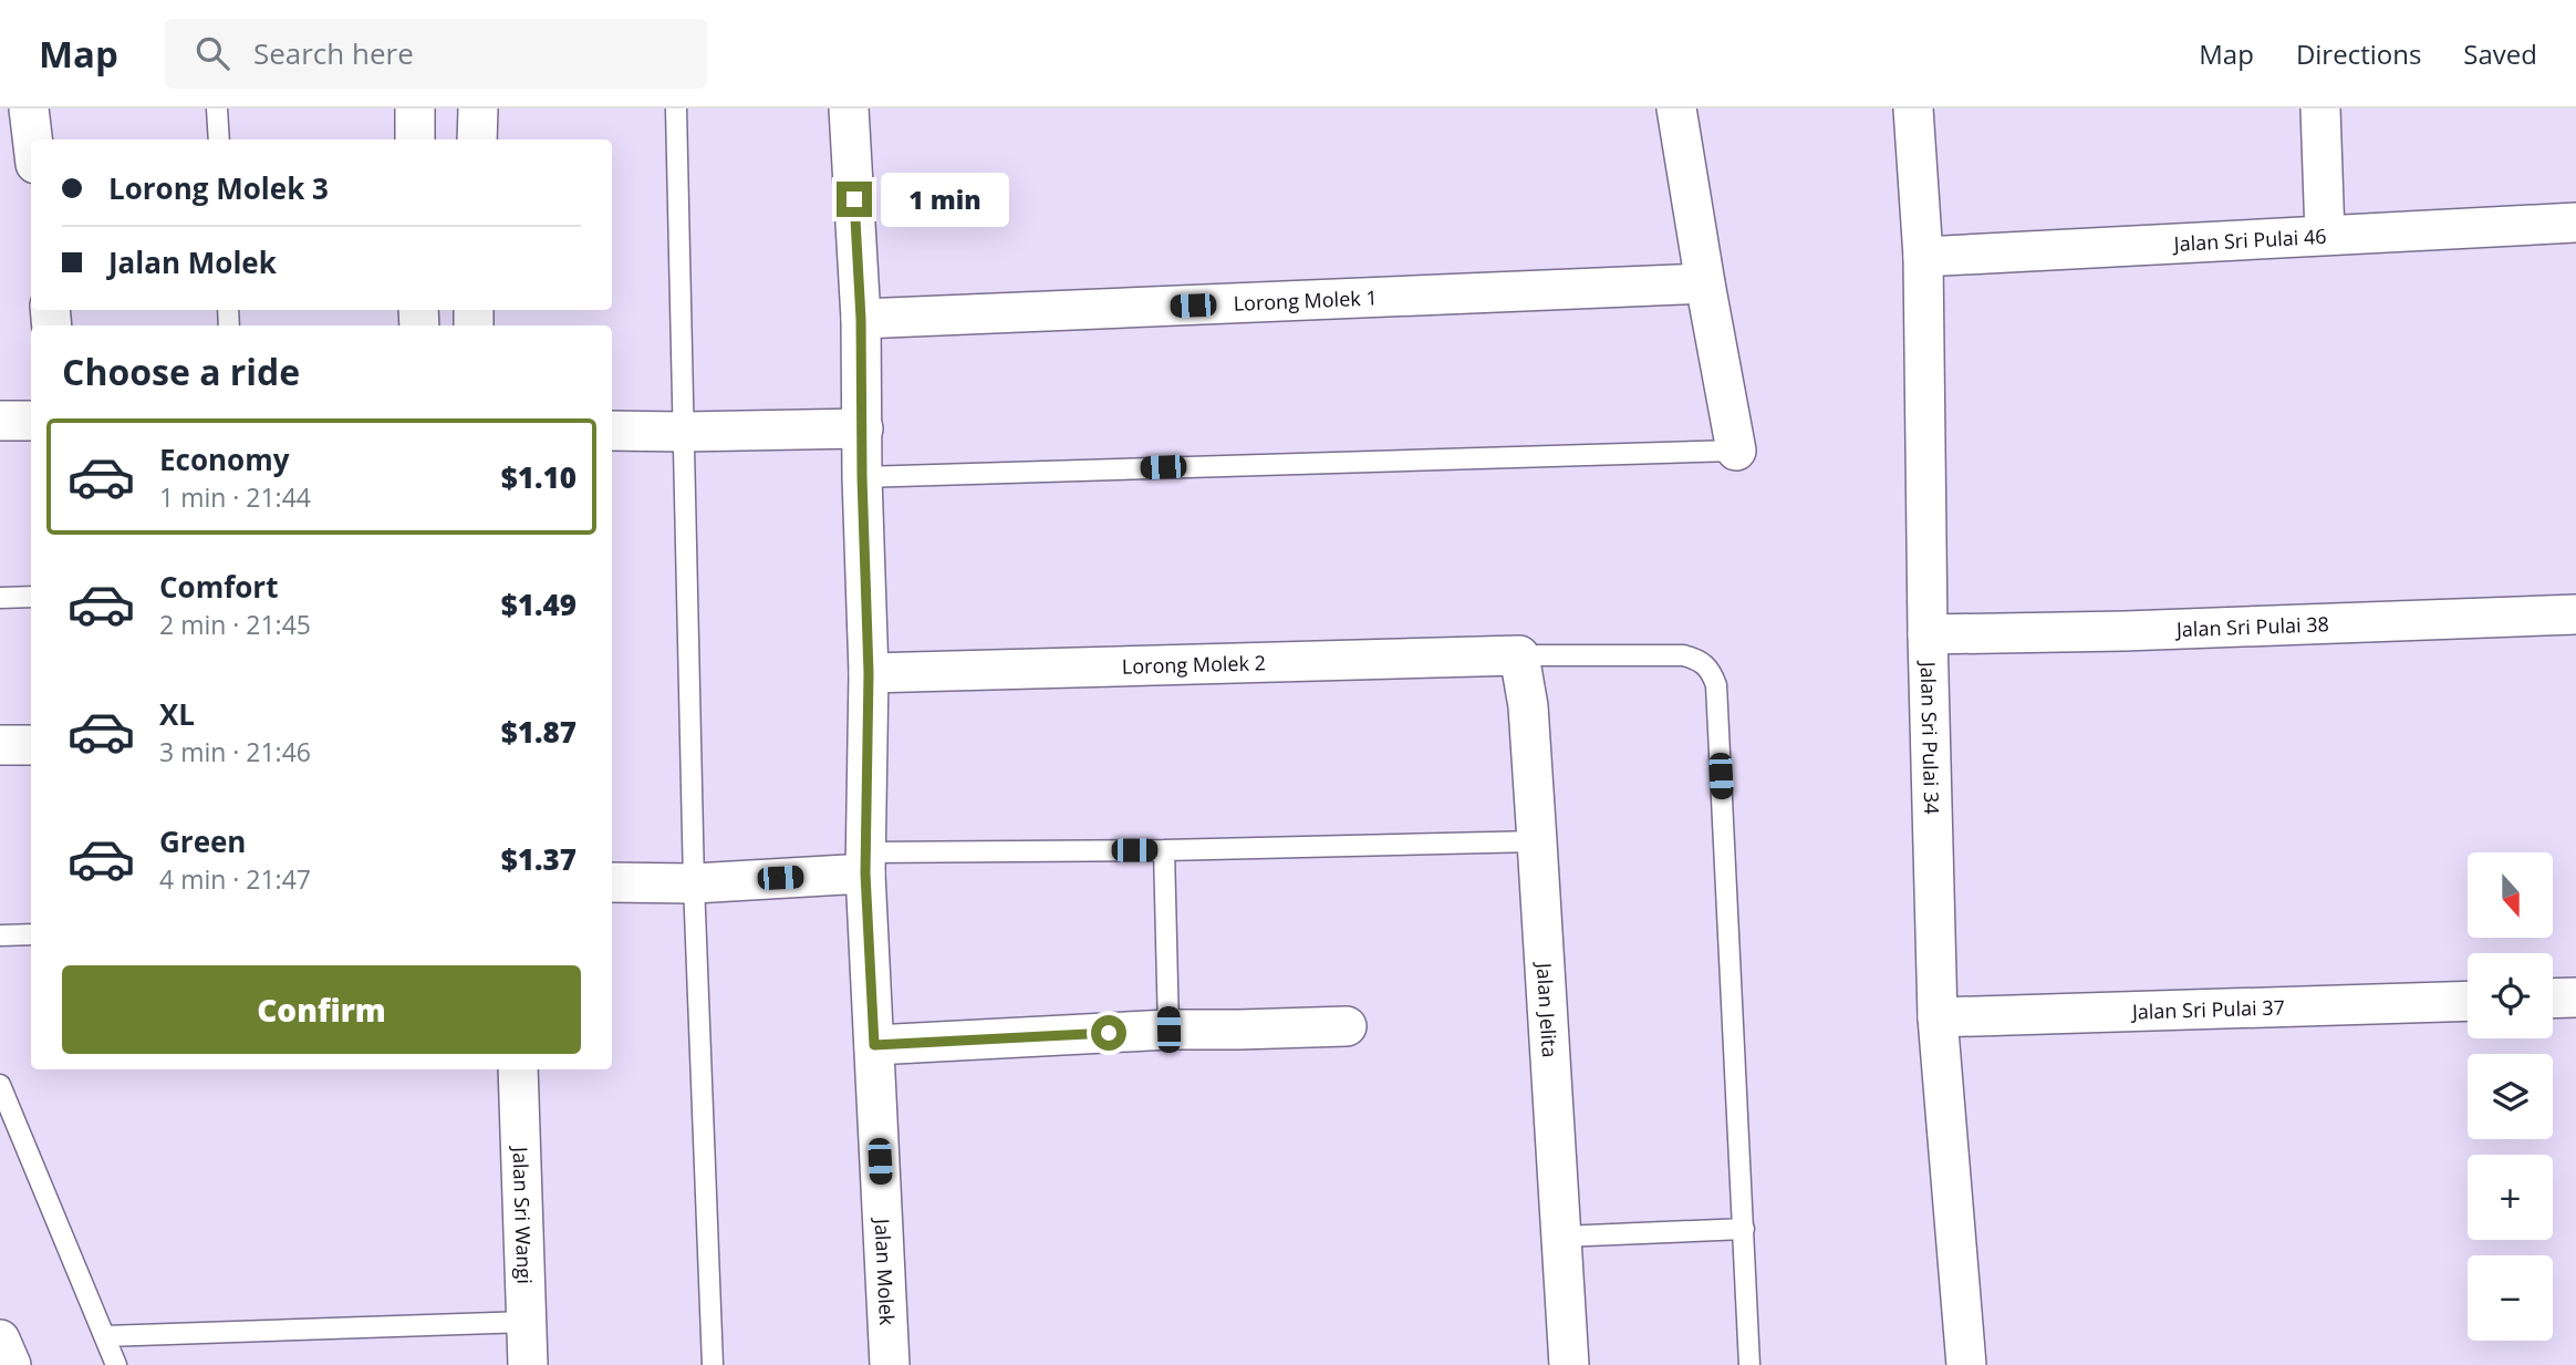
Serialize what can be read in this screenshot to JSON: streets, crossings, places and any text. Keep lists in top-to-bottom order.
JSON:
{
  "streets": {
    "street": [
      "Jalan Sri Pulai 46",
      "Lorong Molek 1",
      "Jalan Sri Pulai 38",
      "Lorong Molek 2",
      "Jalan Sri Pulai 34",
      "Jalan Jelita",
      "Jalan Sri Pulai 37",
      "Jalan Sri Wangi",
      "Jalan Molek"
    ]
  },
  "crossings": [
    ["Jalan Sri Pulai 46", "Jalan Sri Pulai 34"],
    ["Lorong Molek 1", "Jalan Molek"],
    ["Jalan Sri Pulai 38", "Jalan Sri Pulai 34"],
    ["Lorong Molek 2", "Jalan Jelita"],
    ["Lorong Molek 2", "Jalan Molek"],
    ["Jalan Sri Pulai 34", "Jalan Sri Pulai 37"]
  ],
  "north": "bottom",
  "page": {
    "header": "Map",
    "search": "Search here",
    "nav": ["Map", "Directions", "Saved"],
    "banner": ["Lorong Molek 3", "Jalan Molek"],
    "bubble": "1 min",
    "heading": "Choose a ride",
    "list": [
      {
        "name": "Economy",
        "note": "1 min · 21:44",
        "value": "$1.10"
      },
      {
        "name": "Comfort",
        "note": "2 min · 21:45",
        "value": "$1.49"
      },
      {
        "name": "XL",
        "note": "3 min · 21:46",
        "value": "$1.87"
      },
      {
        "name": "Green",
        "note": "4 min · 21:47",
        "value": "$1.37"
      }
    ],
    "map_buttons": ["+", "−"],
    "buttons": "Confirm"
  }
}
